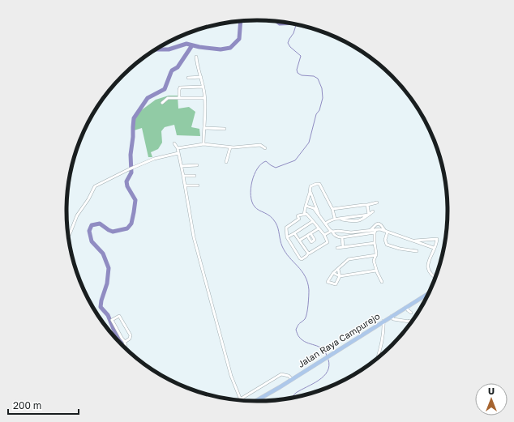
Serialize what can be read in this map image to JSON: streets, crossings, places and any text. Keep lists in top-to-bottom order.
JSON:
{
  "streets": {
    "main road": ["Jalan Raya Campurejo"]
  },
  "scale_bar": "200 m",
  "north": "top"
}
